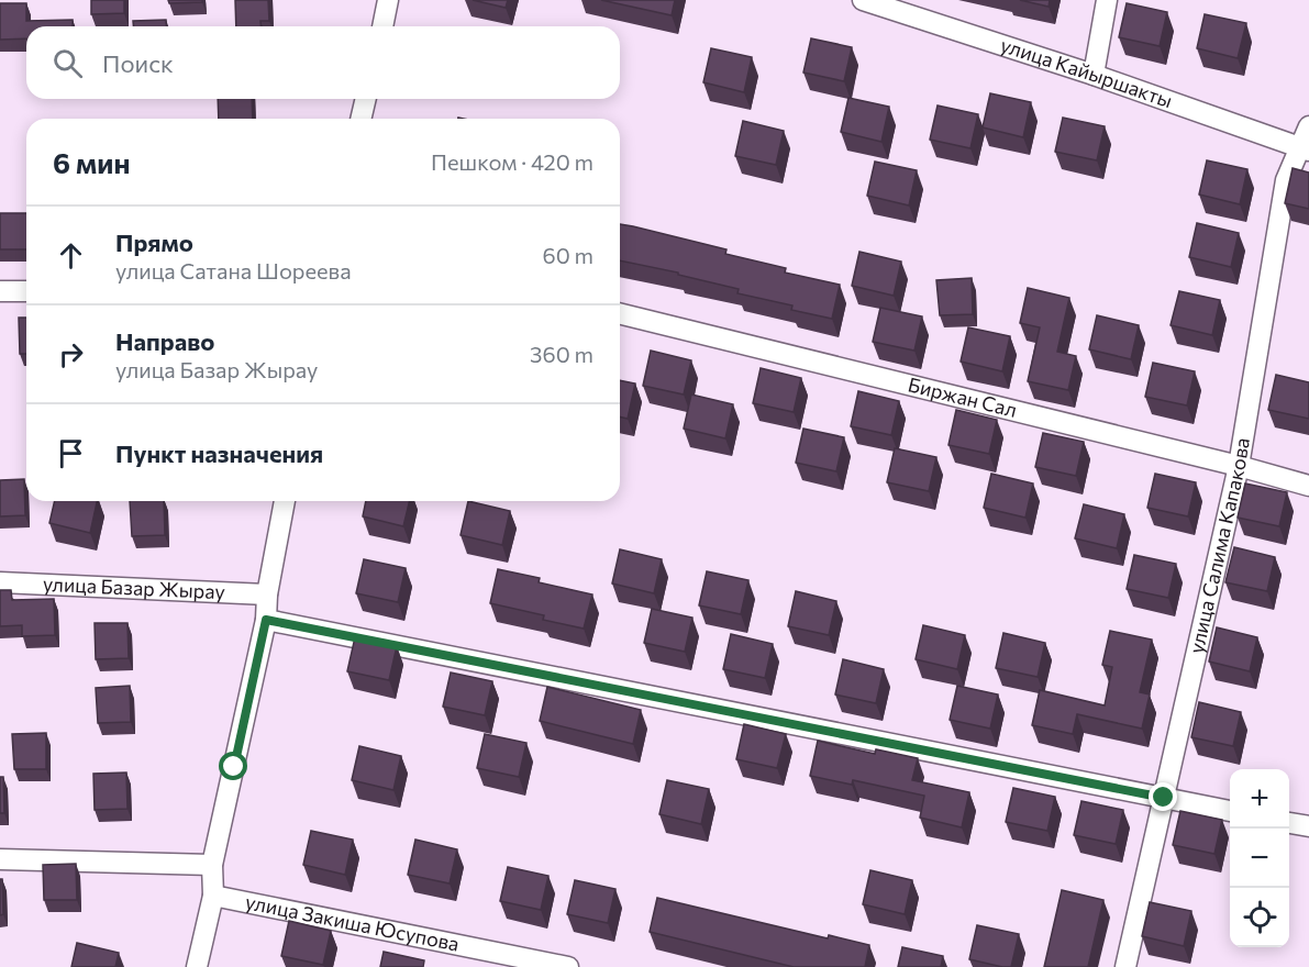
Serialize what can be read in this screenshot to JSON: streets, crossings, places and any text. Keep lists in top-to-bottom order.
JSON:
{
  "streets": {
    "street": [
      "улица Кайыршакты",
      "Биржан Сал",
      "улица Салима Капакова",
      "улица Базар Жырау",
      "улица Закиша Юсупова"
    ]
  },
  "crossings": [
    ["улица Кайыршакты", "улица Салима Капакова"],
    ["Биржан Сал", "улица Салима Капакова"]
  ],
  "page": {
    "search": "Поиск",
    "heading": ["6 мин", "Пешком · 420 m"],
    "list": [
      ["Прямо", "улица Сатана Шореева", "60 m"],
      ["Направо", "улица Базар Жырау", "360 m"],
      "Пункт назначения"
    ],
    "map_buttons": ["+", "−"]
  }
}
